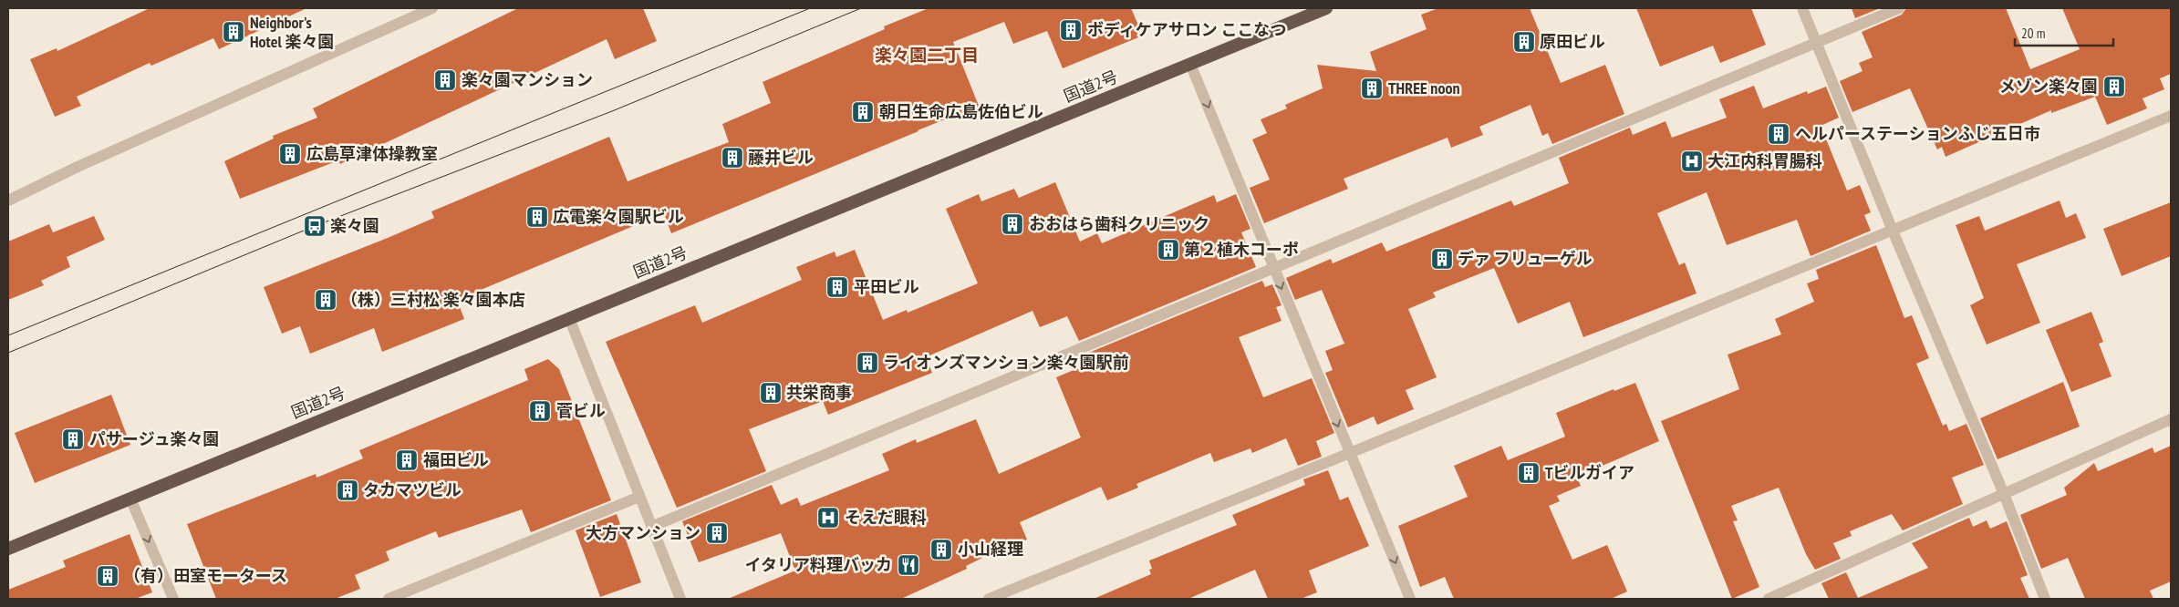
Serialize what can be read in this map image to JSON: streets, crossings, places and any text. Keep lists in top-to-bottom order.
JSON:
{
  "streets": {
    "highway": ["国道2号"]
  },
  "districts": ["楽々園二丁目"],
  "places": {
    "building": [
      "ボディケアサロン ここなつ",
      "Neighbor's Hotel 楽々園",
      "原田ビル",
      "楽々園マンション",
      "メゾン楽々園",
      "THREE noon",
      "朝日生命広島佐伯ビル",
      "ヘルパーステーションふじ五日市",
      "広島草津体操教室",
      "藤井ビル",
      "広電楽々園駅ビル",
      "おおはら歯科クリニック",
      "第２植木コーポ",
      "デァ フリューゲル",
      "平田ビル",
      "（株）三村松 楽々園本店",
      "ライオンズマンション楽々園駅前",
      "共栄商事",
      "菅ビル",
      "パサージュ楽々園",
      "福田ビル",
      "Tビルガイア",
      "タカマツビル",
      "大方マンション",
      "小山経理",
      "（有）田室モータース"
    ],
    "hospital": ["大江内科胃腸科", "そえだ眼科"],
    "bus stop": ["楽々園"],
    "restaurant": ["イタリア料理バッカ"]
  },
  "scale_bar": "20 m"
}
